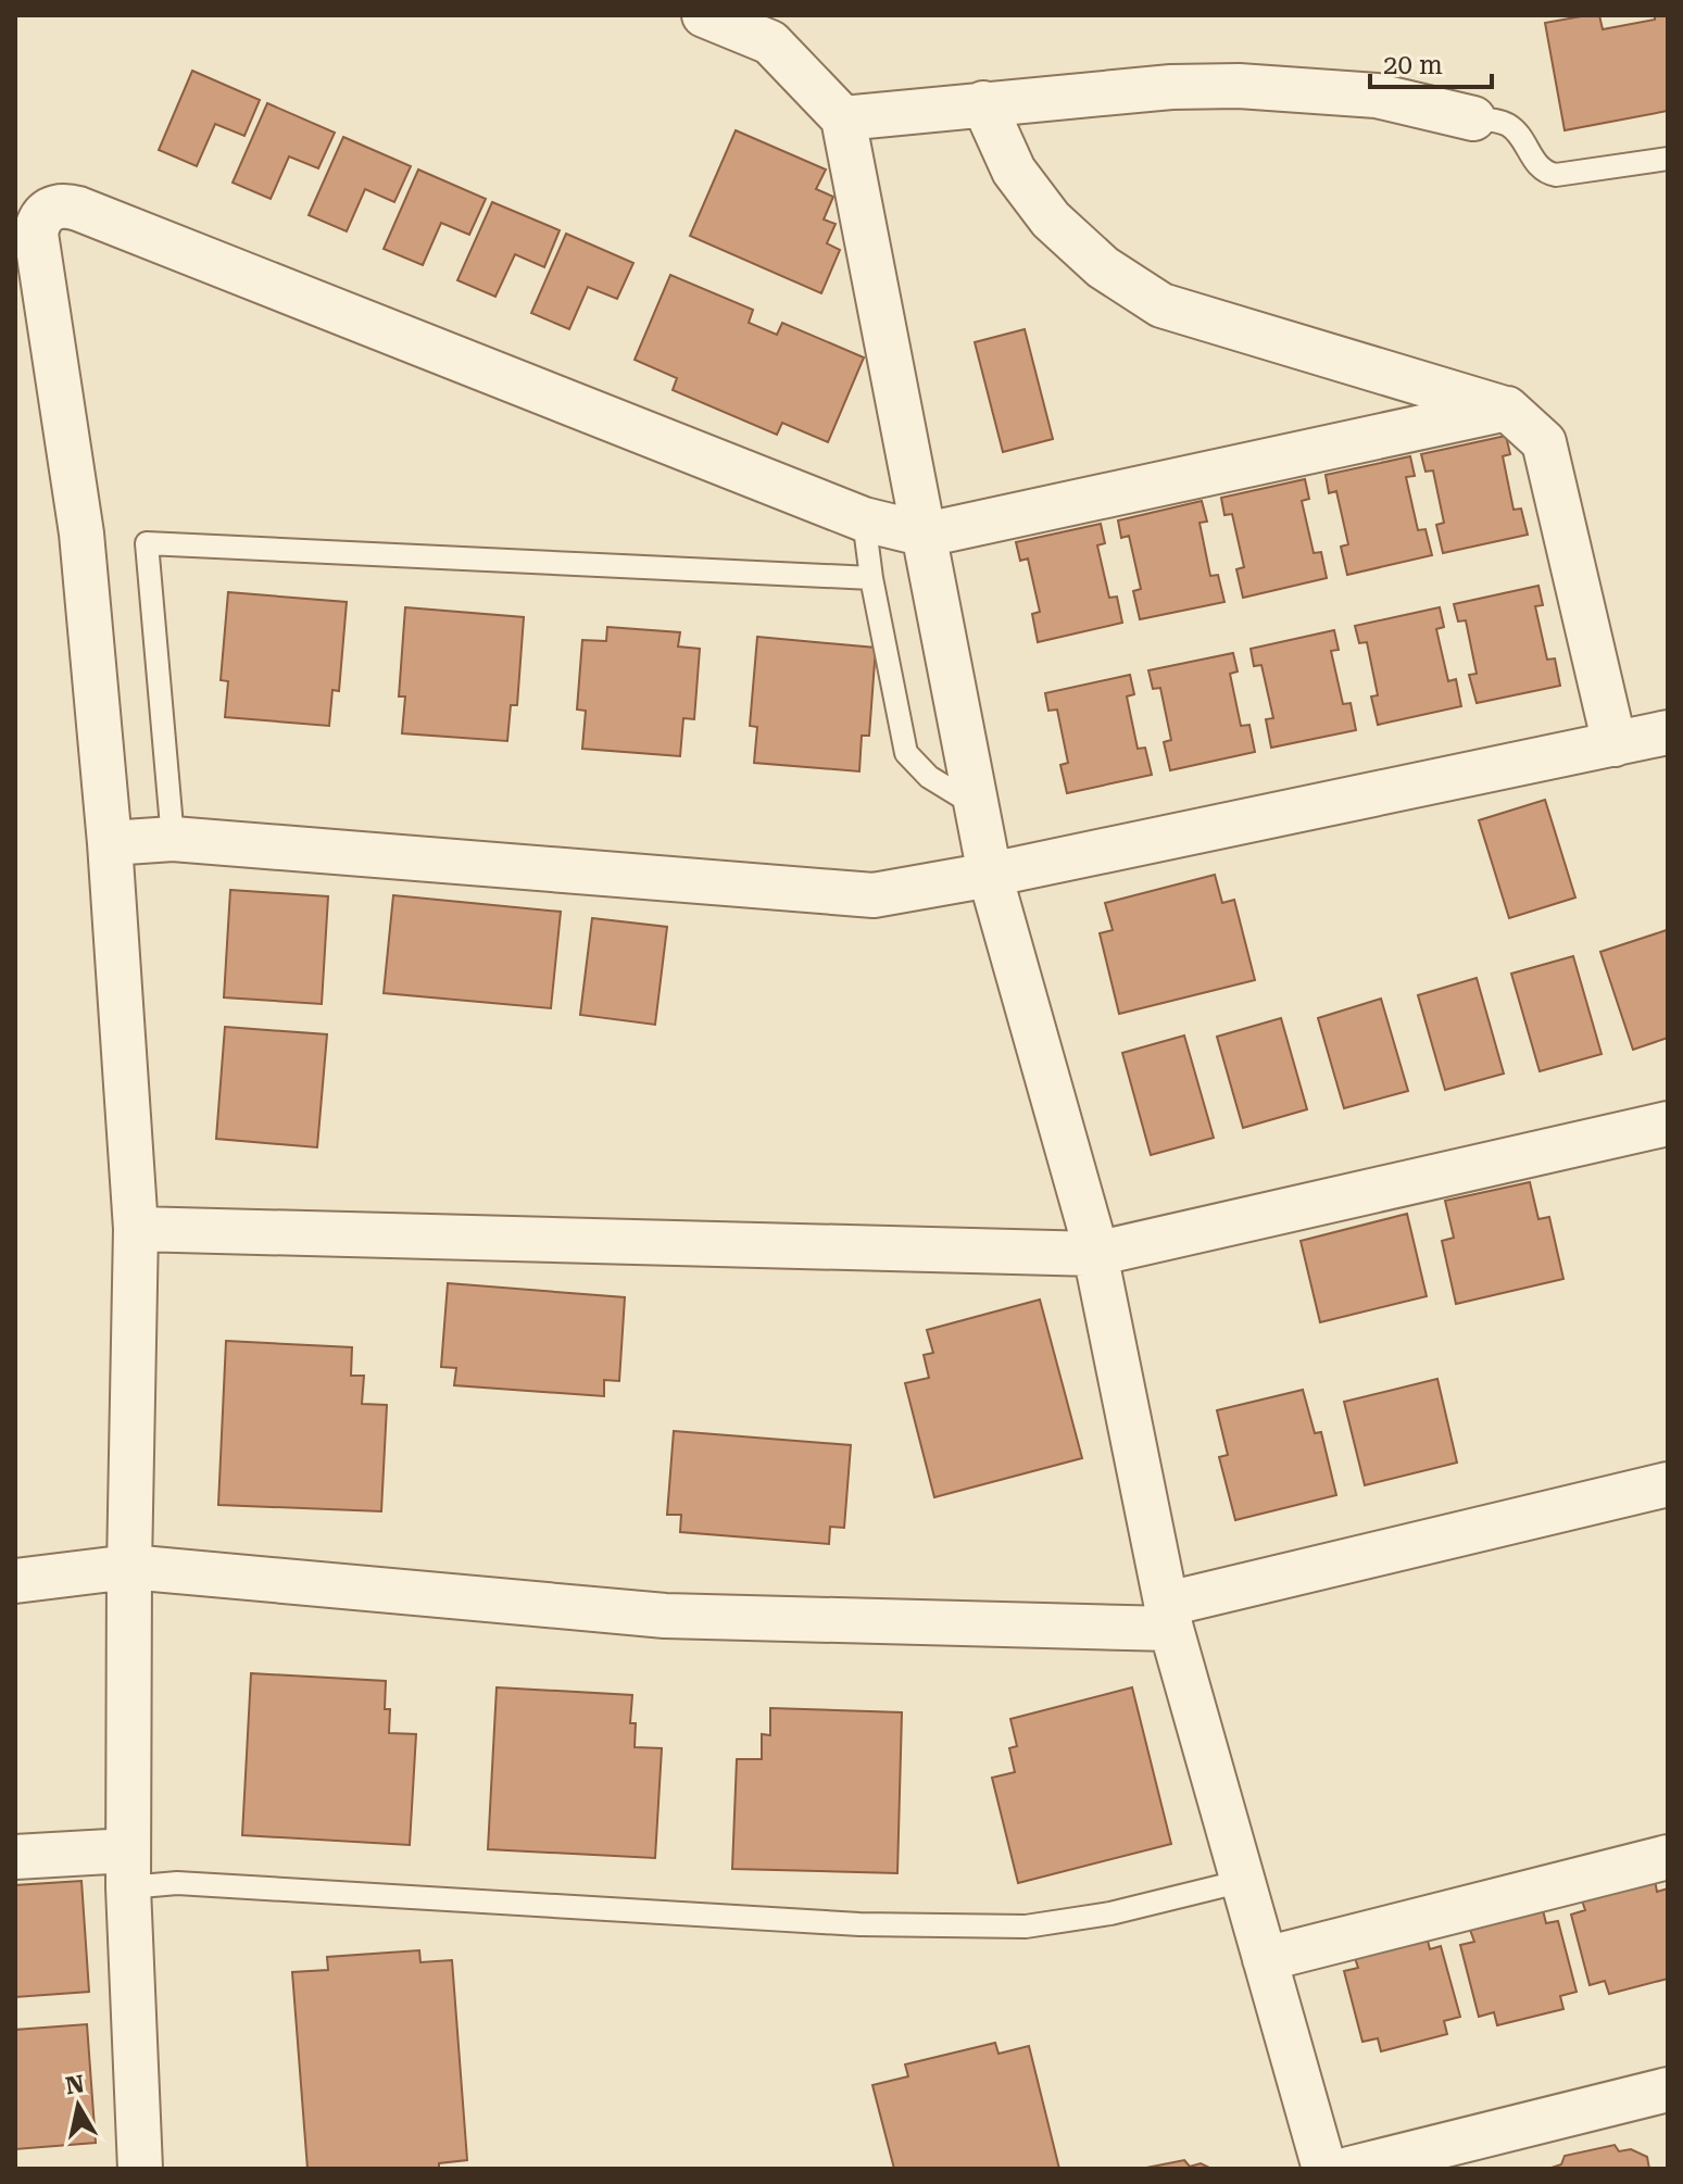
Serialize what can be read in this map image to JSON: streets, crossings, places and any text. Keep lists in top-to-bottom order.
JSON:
{
  "scale_bar": "20 m",
  "north": "top"
}
